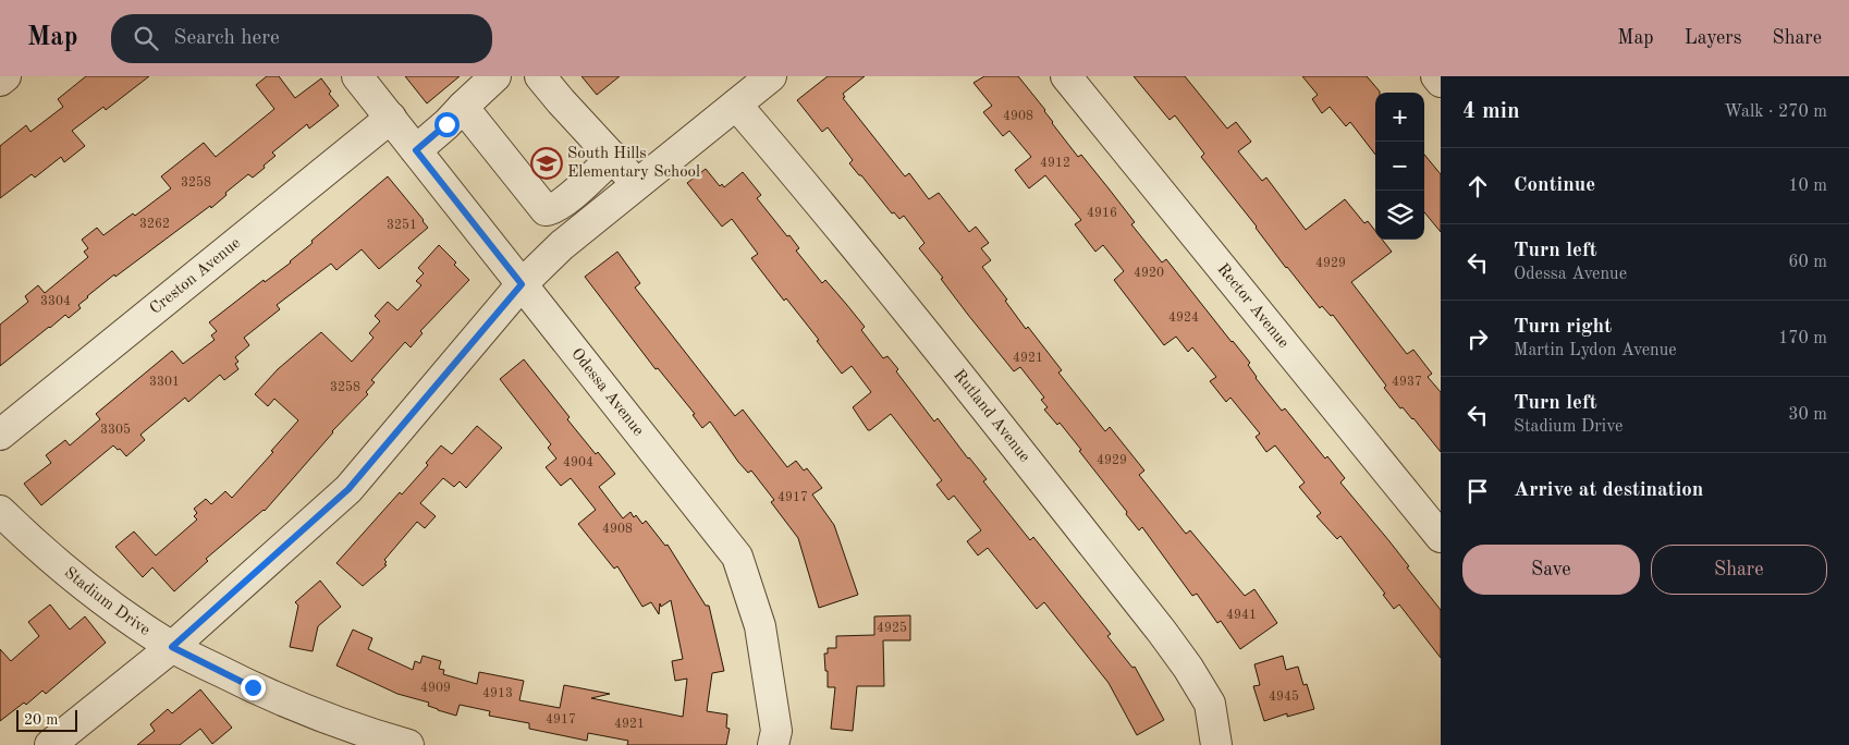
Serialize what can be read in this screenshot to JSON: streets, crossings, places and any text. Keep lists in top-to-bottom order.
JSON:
{
  "streets": {
    "street": [
      "Creston Avenue",
      "Rector Avenue",
      "Odessa Avenue",
      "Rutland Avenue",
      "Stadium Drive"
    ]
  },
  "crossings": [
    ["Creston Avenue", "Odessa Avenue"]
  ],
  "places": {
    "school or university": ["South Hills Elementary School"]
  },
  "house_numbers": [
    "4908",
    "4912",
    "3258",
    "4916",
    "3262",
    "3251",
    "4929",
    "4920",
    "3304",
    "4924",
    "4921",
    "3301",
    "4937",
    "3258",
    "3305",
    "4929",
    "4904",
    "4917",
    "4908",
    "4941",
    "4925",
    "4909",
    "4913",
    "4945",
    "4917",
    "4921"
  ],
  "scale_bar": "20 m",
  "page": {
    "header": "Map",
    "search": "Search here",
    "nav": ["Map", "Layers", "Share"],
    "heading": ["4 min", "Walk · 270 m"],
    "map_buttons": ["+", "−"],
    "list": [
      ["Continue", "10 m"],
      ["Turn left", "Odessa Avenue", "60 m"],
      ["Turn right", "Martin Lydon Avenue", "170 m"],
      ["Turn left", "Stadium Drive", "30 m"],
      "Arrive at destination"
    ],
    "buttons": ["Save", "Share"],
    "scale": "20 m"
  }
}
